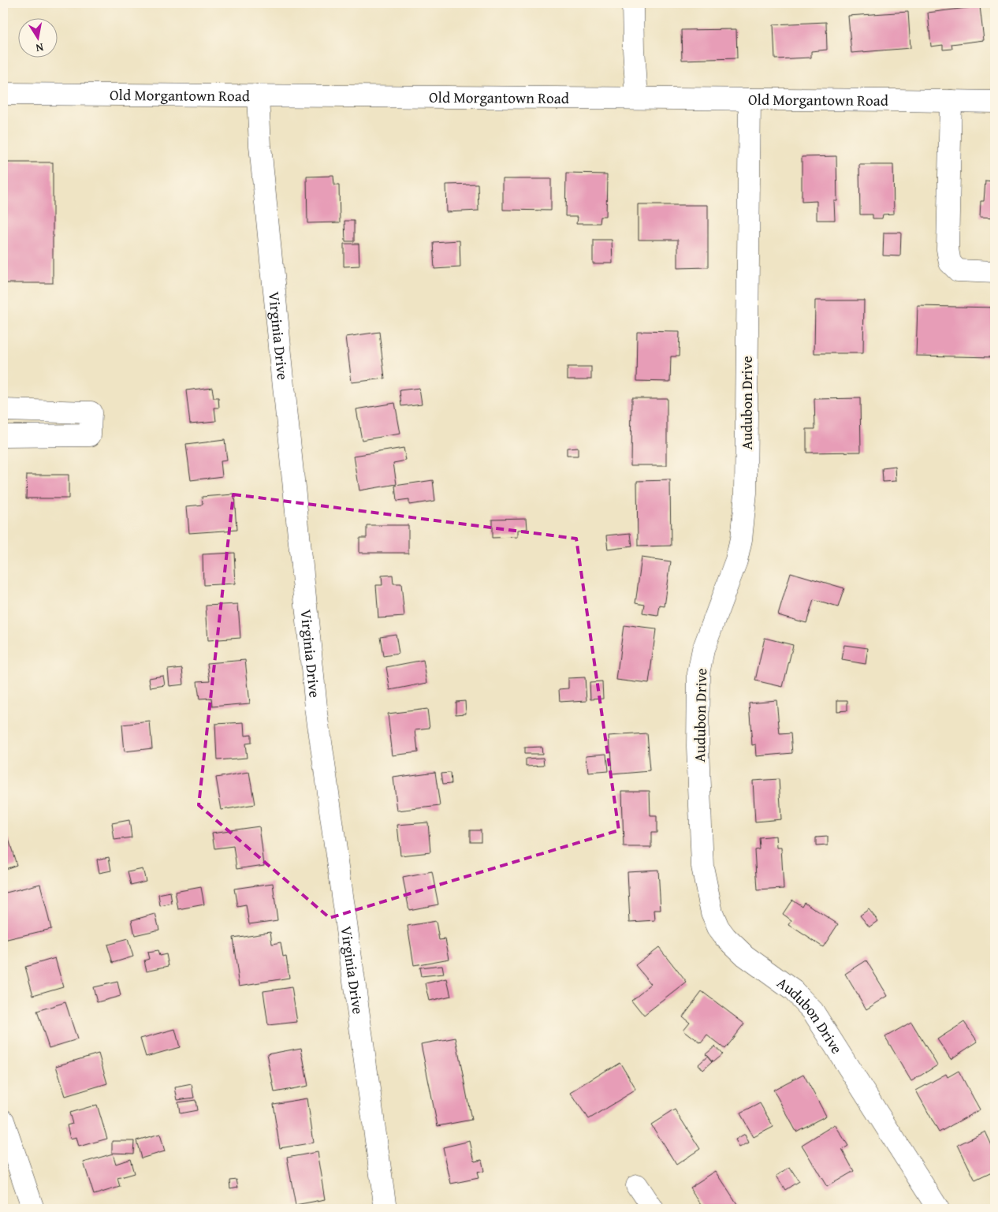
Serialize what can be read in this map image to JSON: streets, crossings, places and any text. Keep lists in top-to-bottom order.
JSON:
{
  "streets": {
    "street": ["Old Morgantown Road", "Virginia Drive", "Audubon Drive"]
  },
  "crossings": [
    ["Old Morgantown Road", "Virginia Drive"],
    ["Old Morgantown Road", "Audubon Drive"]
  ],
  "north": "bottom"
}
